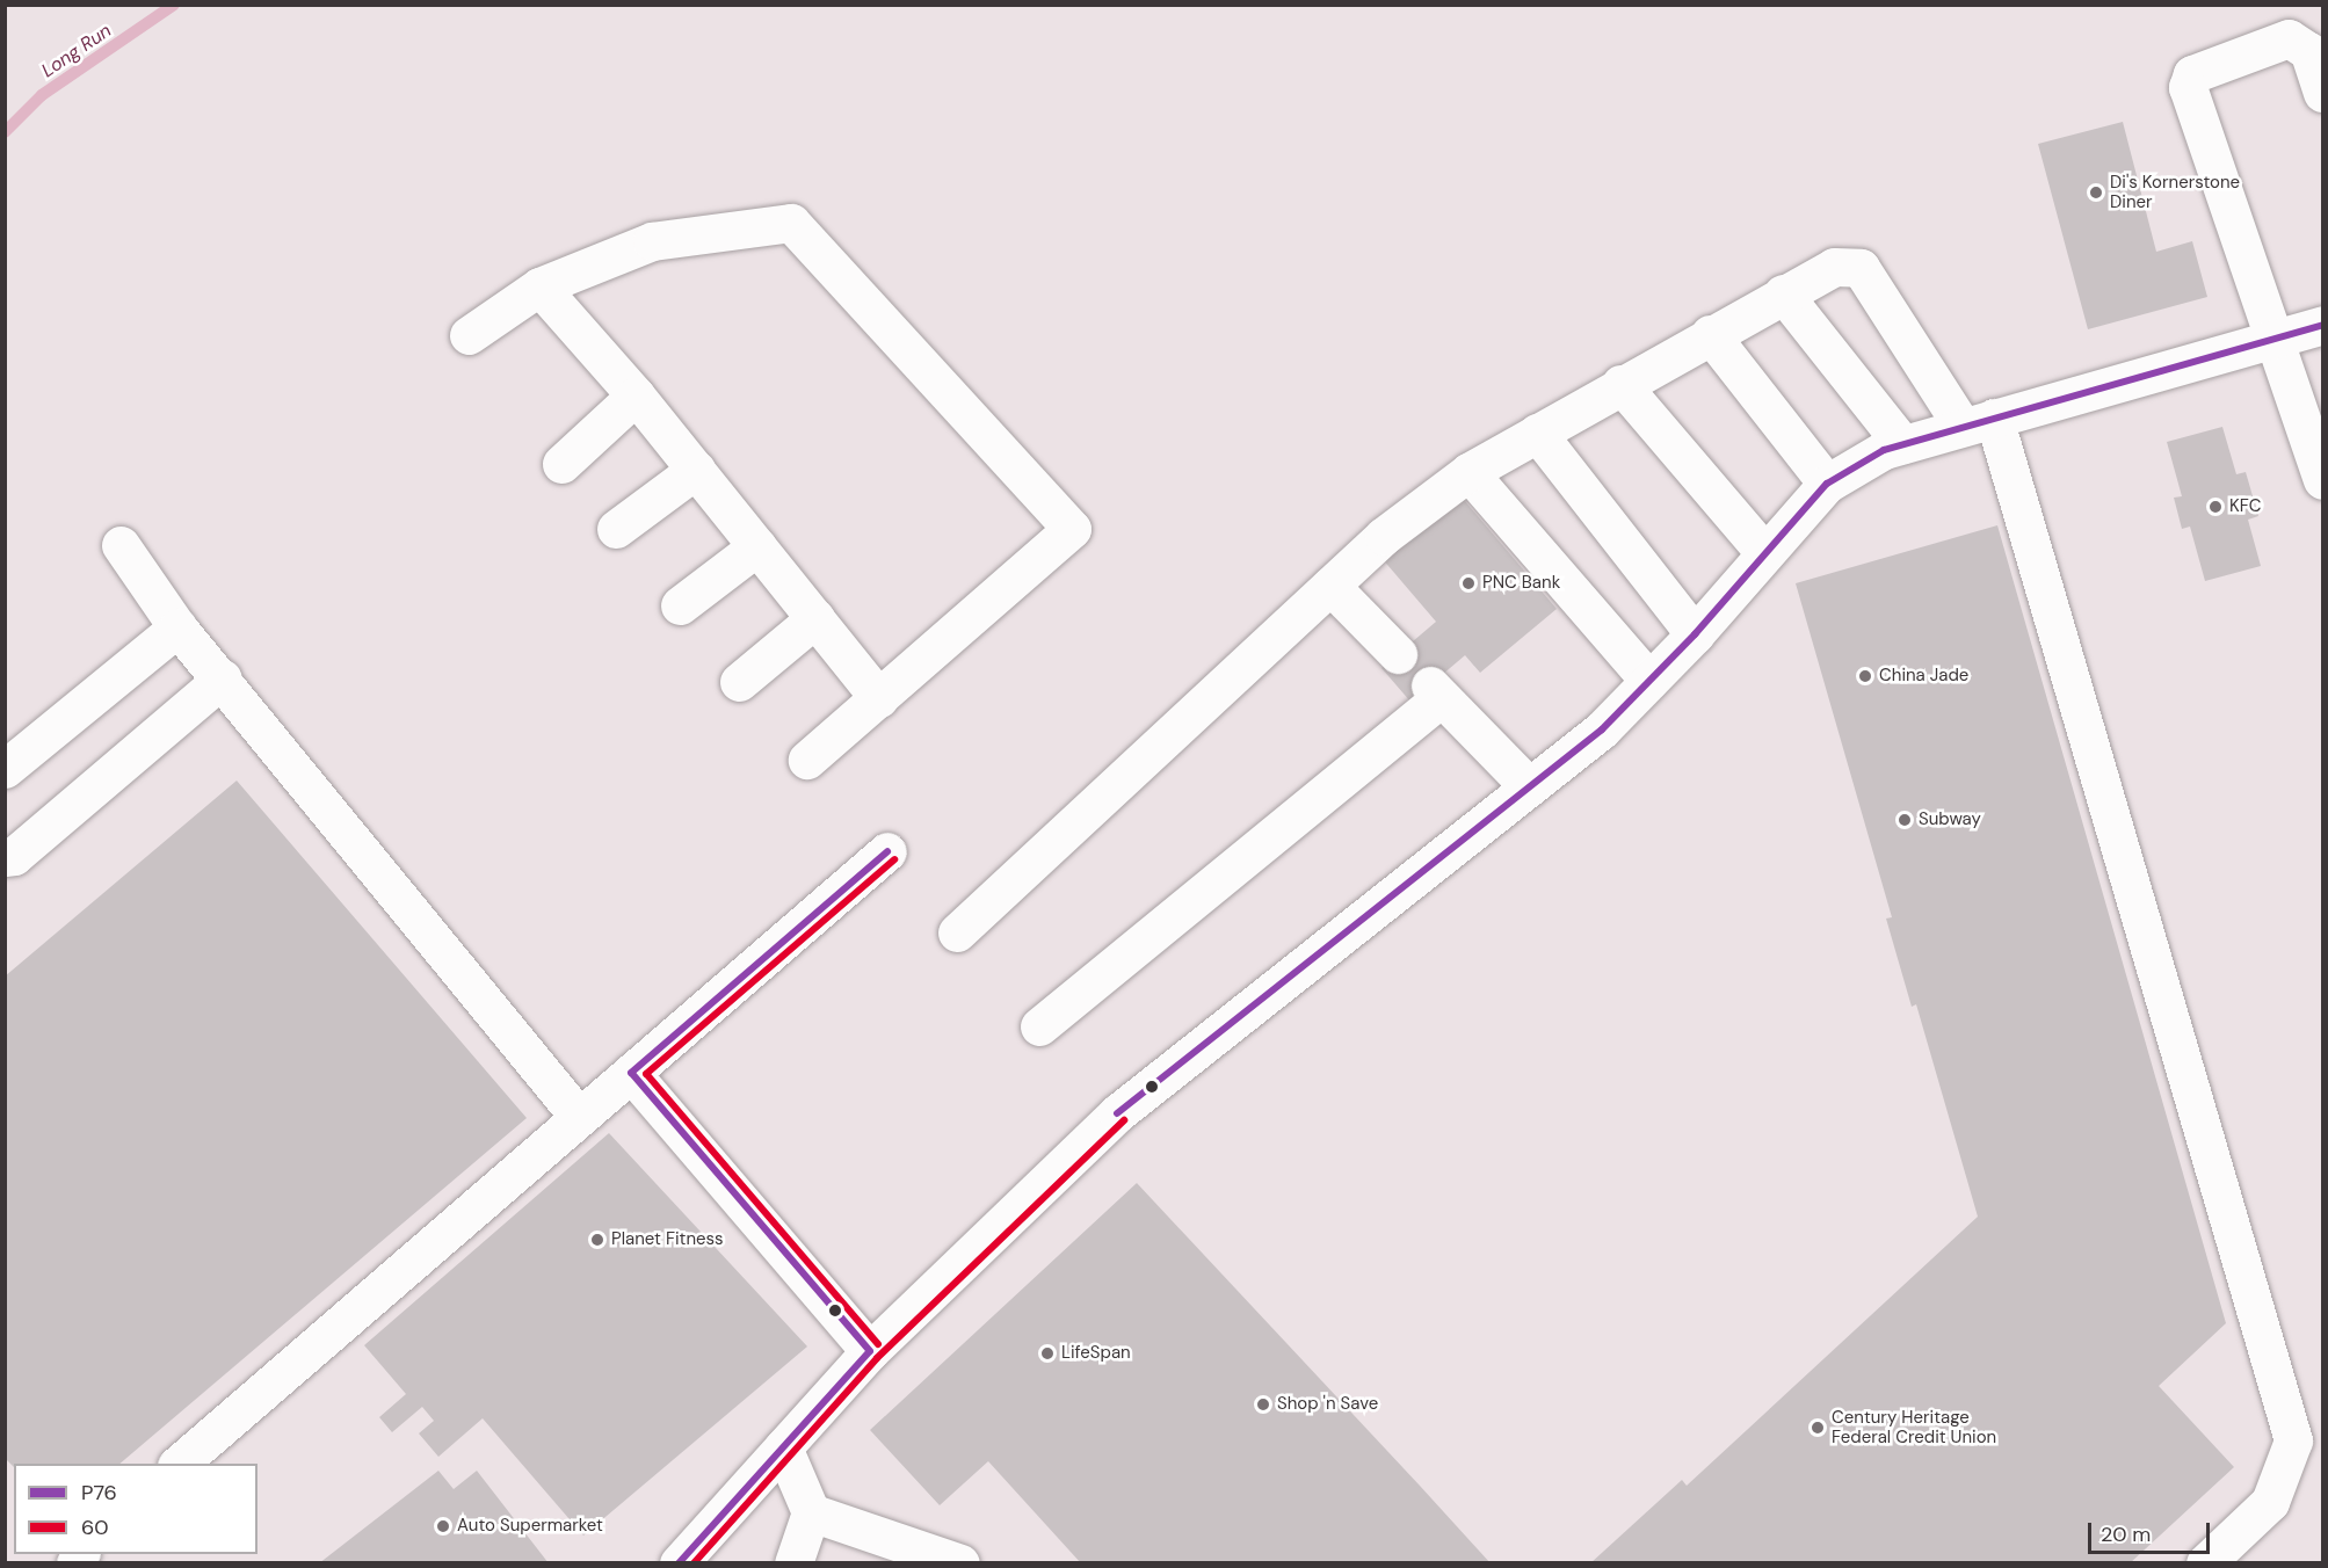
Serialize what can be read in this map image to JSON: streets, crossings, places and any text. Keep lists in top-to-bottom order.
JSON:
{
  "water": ["Long Run"],
  "places": [
    "Di's Kornerstone Diner",
    "KFC",
    "PNC Bank",
    "China Jade",
    "Subway",
    "Planet Fitness",
    "LifeSpan",
    "Shop 'n Save",
    "Century Heritage Federal Credit Union",
    "Auto Supermarket"
  ],
  "lines": ["transit line P76", "transit line 60"],
  "legend": ["P76", "60"],
  "scale_bar": "20 m"
}
